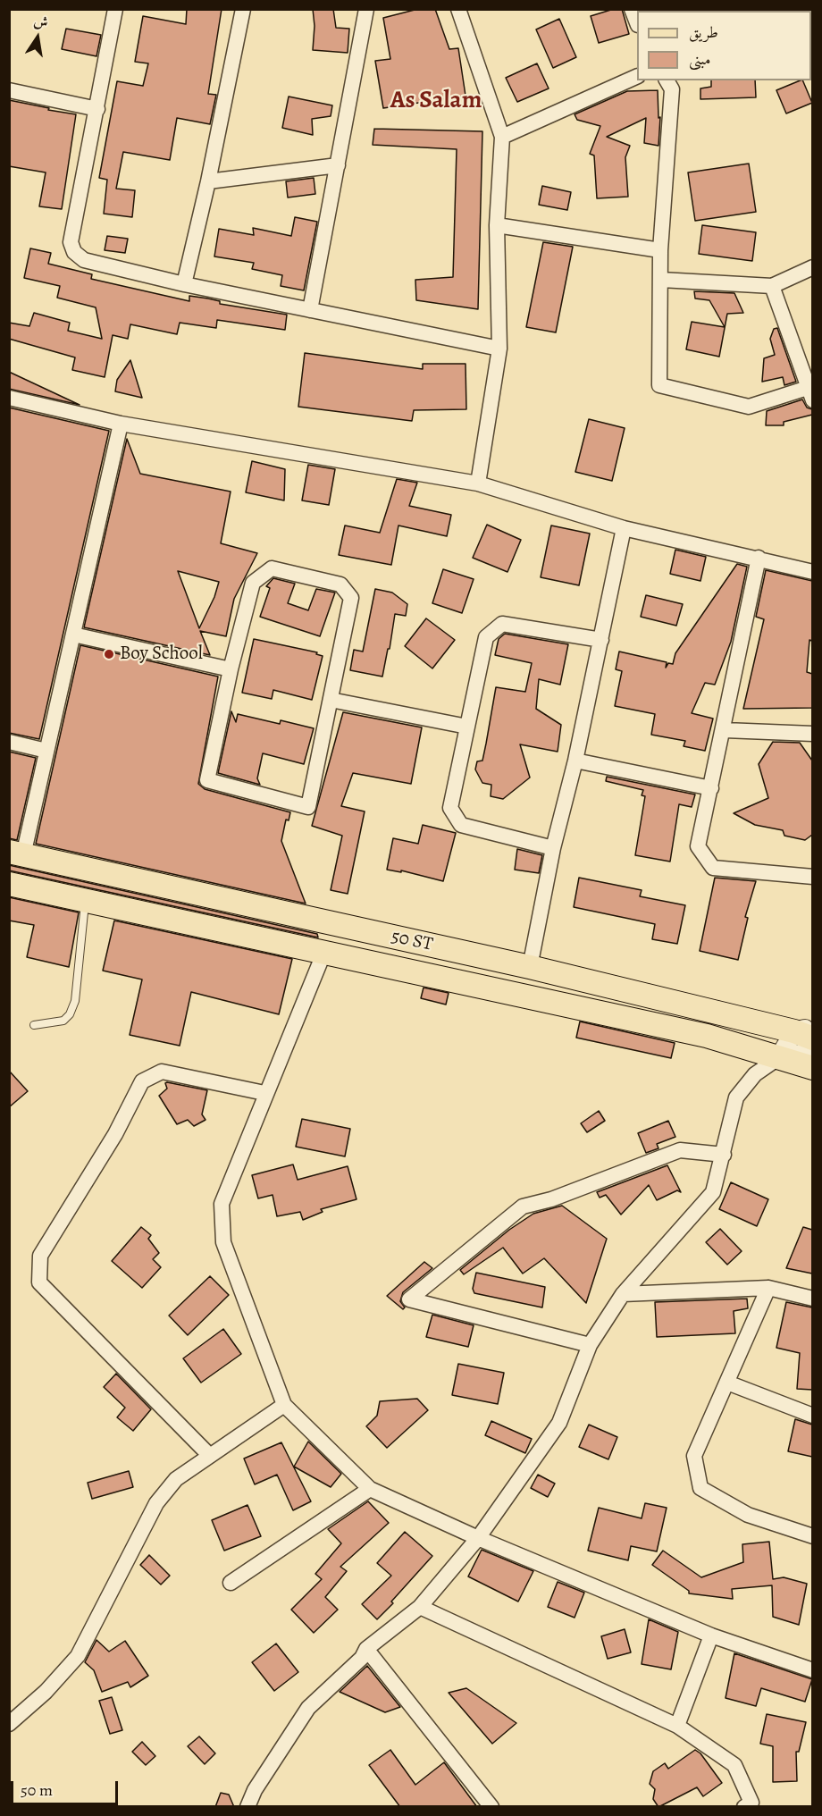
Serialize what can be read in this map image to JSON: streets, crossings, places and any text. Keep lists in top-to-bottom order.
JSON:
{
  "streets": {
    "main road": ["50 ST"]
  },
  "districts": ["As Salam"],
  "places": ["Boy School"],
  "legend": ["طريق", "مبنى"],
  "scale_bar": "50 m",
  "north": "top"
}
